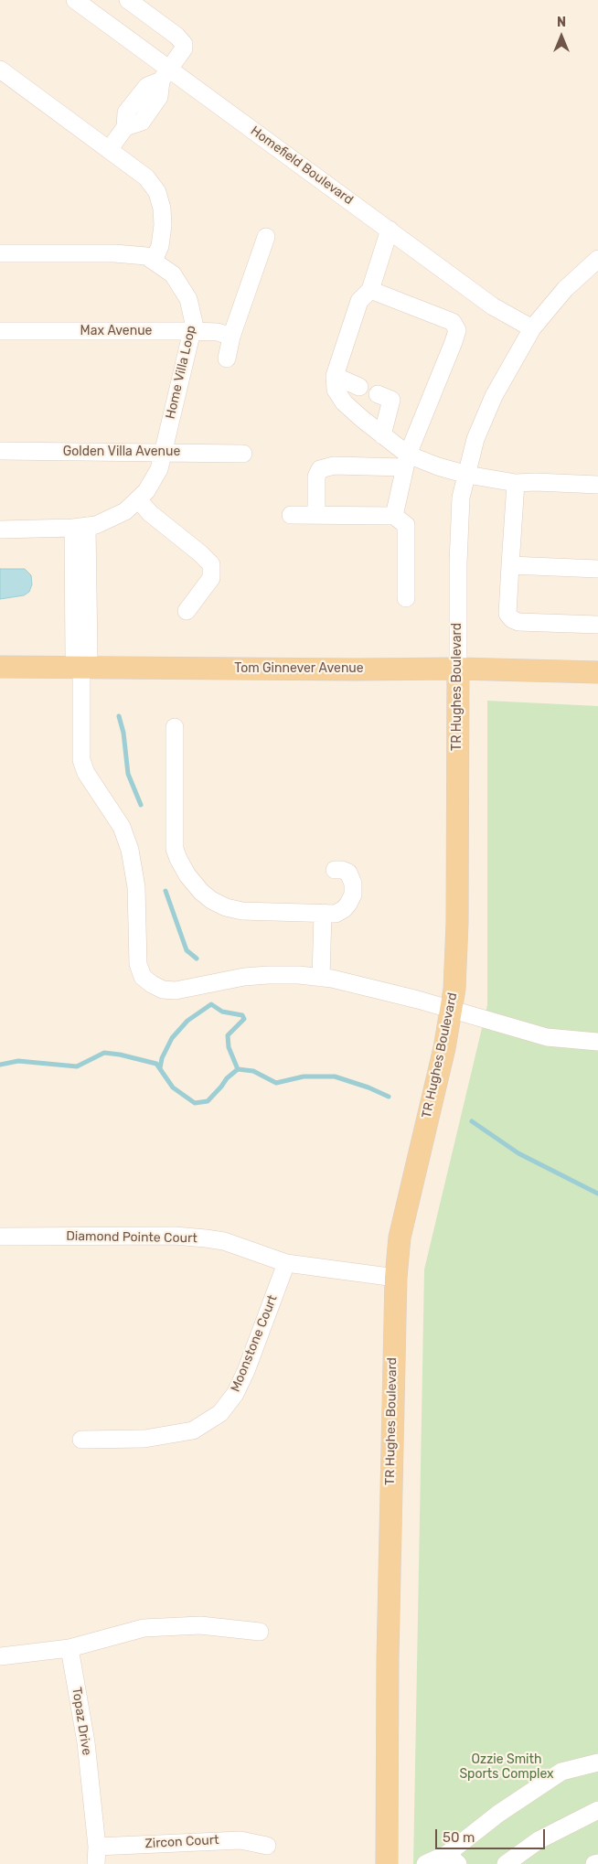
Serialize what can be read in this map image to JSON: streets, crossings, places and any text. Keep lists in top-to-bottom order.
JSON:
{
  "streets": {
    "main road": ["Tom Ginnever Avenue", "TR Hughes Boulevard"],
    "street": [
      "Homefield Boulevard",
      "Max Avenue",
      "Home Villa Loop",
      "Golden Villa Avenue",
      "Diamond Pointe Court",
      "Moonstone Court",
      "Topaz Drive",
      "Zircon Court"
    ]
  },
  "crossings": [
    ["Homefield Boulevard", "TR Hughes Boulevard"],
    ["Max Avenue", "Home Villa Loop"],
    ["Home Villa Loop", "Golden Villa Avenue"],
    ["Tom Ginnever Avenue", "TR Hughes Boulevard"],
    ["TR Hughes Boulevard", "Diamond Pointe Court"],
    ["Diamond Pointe Court", "Moonstone Court"],
    ["Topaz Drive", "Zircon Court"]
  ],
  "parks": ["Ozzie Smith Sports Complex"],
  "scale_bar": "50 m",
  "north": "top"
}
